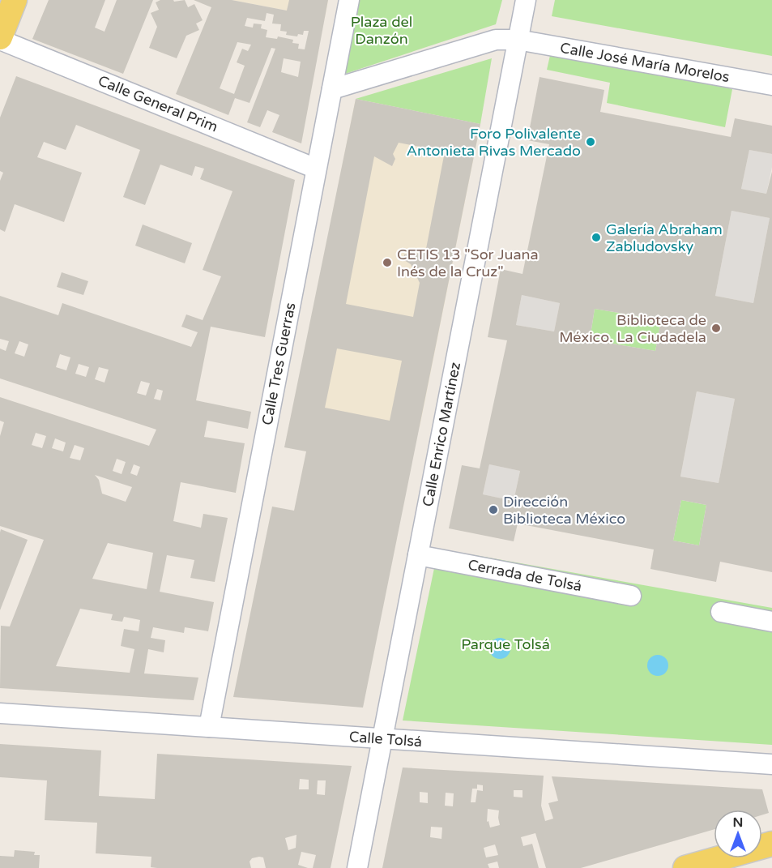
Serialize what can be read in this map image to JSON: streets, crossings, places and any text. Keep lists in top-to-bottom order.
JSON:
{
  "streets": {
    "street": [
      "Calle José María Morelos",
      "Calle General Prim",
      "Calle Tres Guerras",
      "Calle Enrico Martínez",
      "Cerrada de Tolsá",
      "Calle Tolsá"
    ]
  },
  "crossings": [
    ["Calle José María Morelos", "Calle Tres Guerras"],
    ["Calle José María Morelos", "Calle Enrico Martínez"],
    ["Calle General Prim", "Calle Tres Guerras"],
    ["Calle Tres Guerras", "Calle Tolsá"],
    ["Calle Enrico Martínez", "Cerrada de Tolsá"],
    ["Calle Enrico Martínez", "Calle Tolsá"]
  ],
  "parks": ["Plaza del Danzón", "Parque Tolsá"],
  "places": [
    "Foro Polivalente Antonieta Rivas Mercado",
    "Galería Abraham Zabludovsky",
    "CETIS 13 \"Sor Juana Inés de la Cruz\"",
    "Biblioteca de México. La Ciudadela",
    "Dirección Biblioteca México"
  ],
  "north": "top"
}
